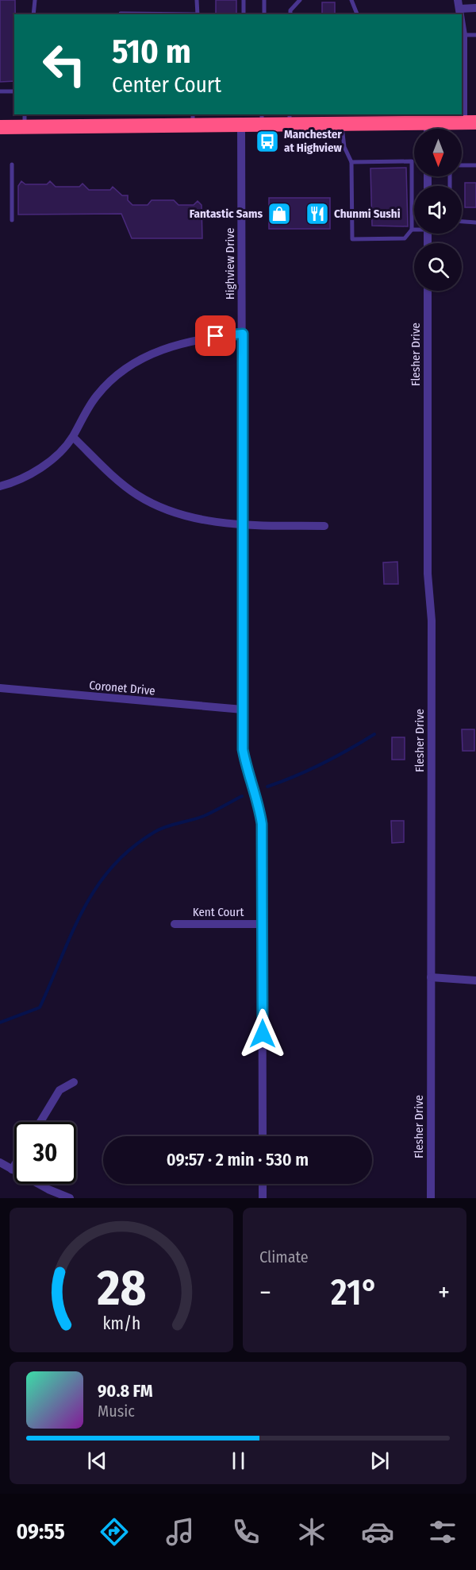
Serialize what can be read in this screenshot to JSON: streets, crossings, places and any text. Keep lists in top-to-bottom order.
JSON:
{
  "streets": {
    "street": [
      "Highview Drive",
      "Flesher Drive",
      "Coronet Drive",
      "Kent Court"
    ]
  },
  "crossings": [
    ["Highview Drive", "Coronet Drive"],
    ["Highview Drive", "Kent Court"]
  ],
  "places": {
    "bus stop": ["Manchester at Highview"],
    "shop": ["Fantastic Sams"],
    "restaurant": ["Chunmi Sushi"]
  },
  "north": "bottom",
  "page": {
    "turn": ["510 m", "Center Court"],
    "limit": "30",
    "trip": "09:57 · 2 min · 530 m",
    "tile": "Climate",
    "heat": ["−", "21°", "+"],
    "song": ["90.8 FM", "Music"],
    "tabs": "09:55",
    "gauge": ["28", "km/h"]
  }
}
